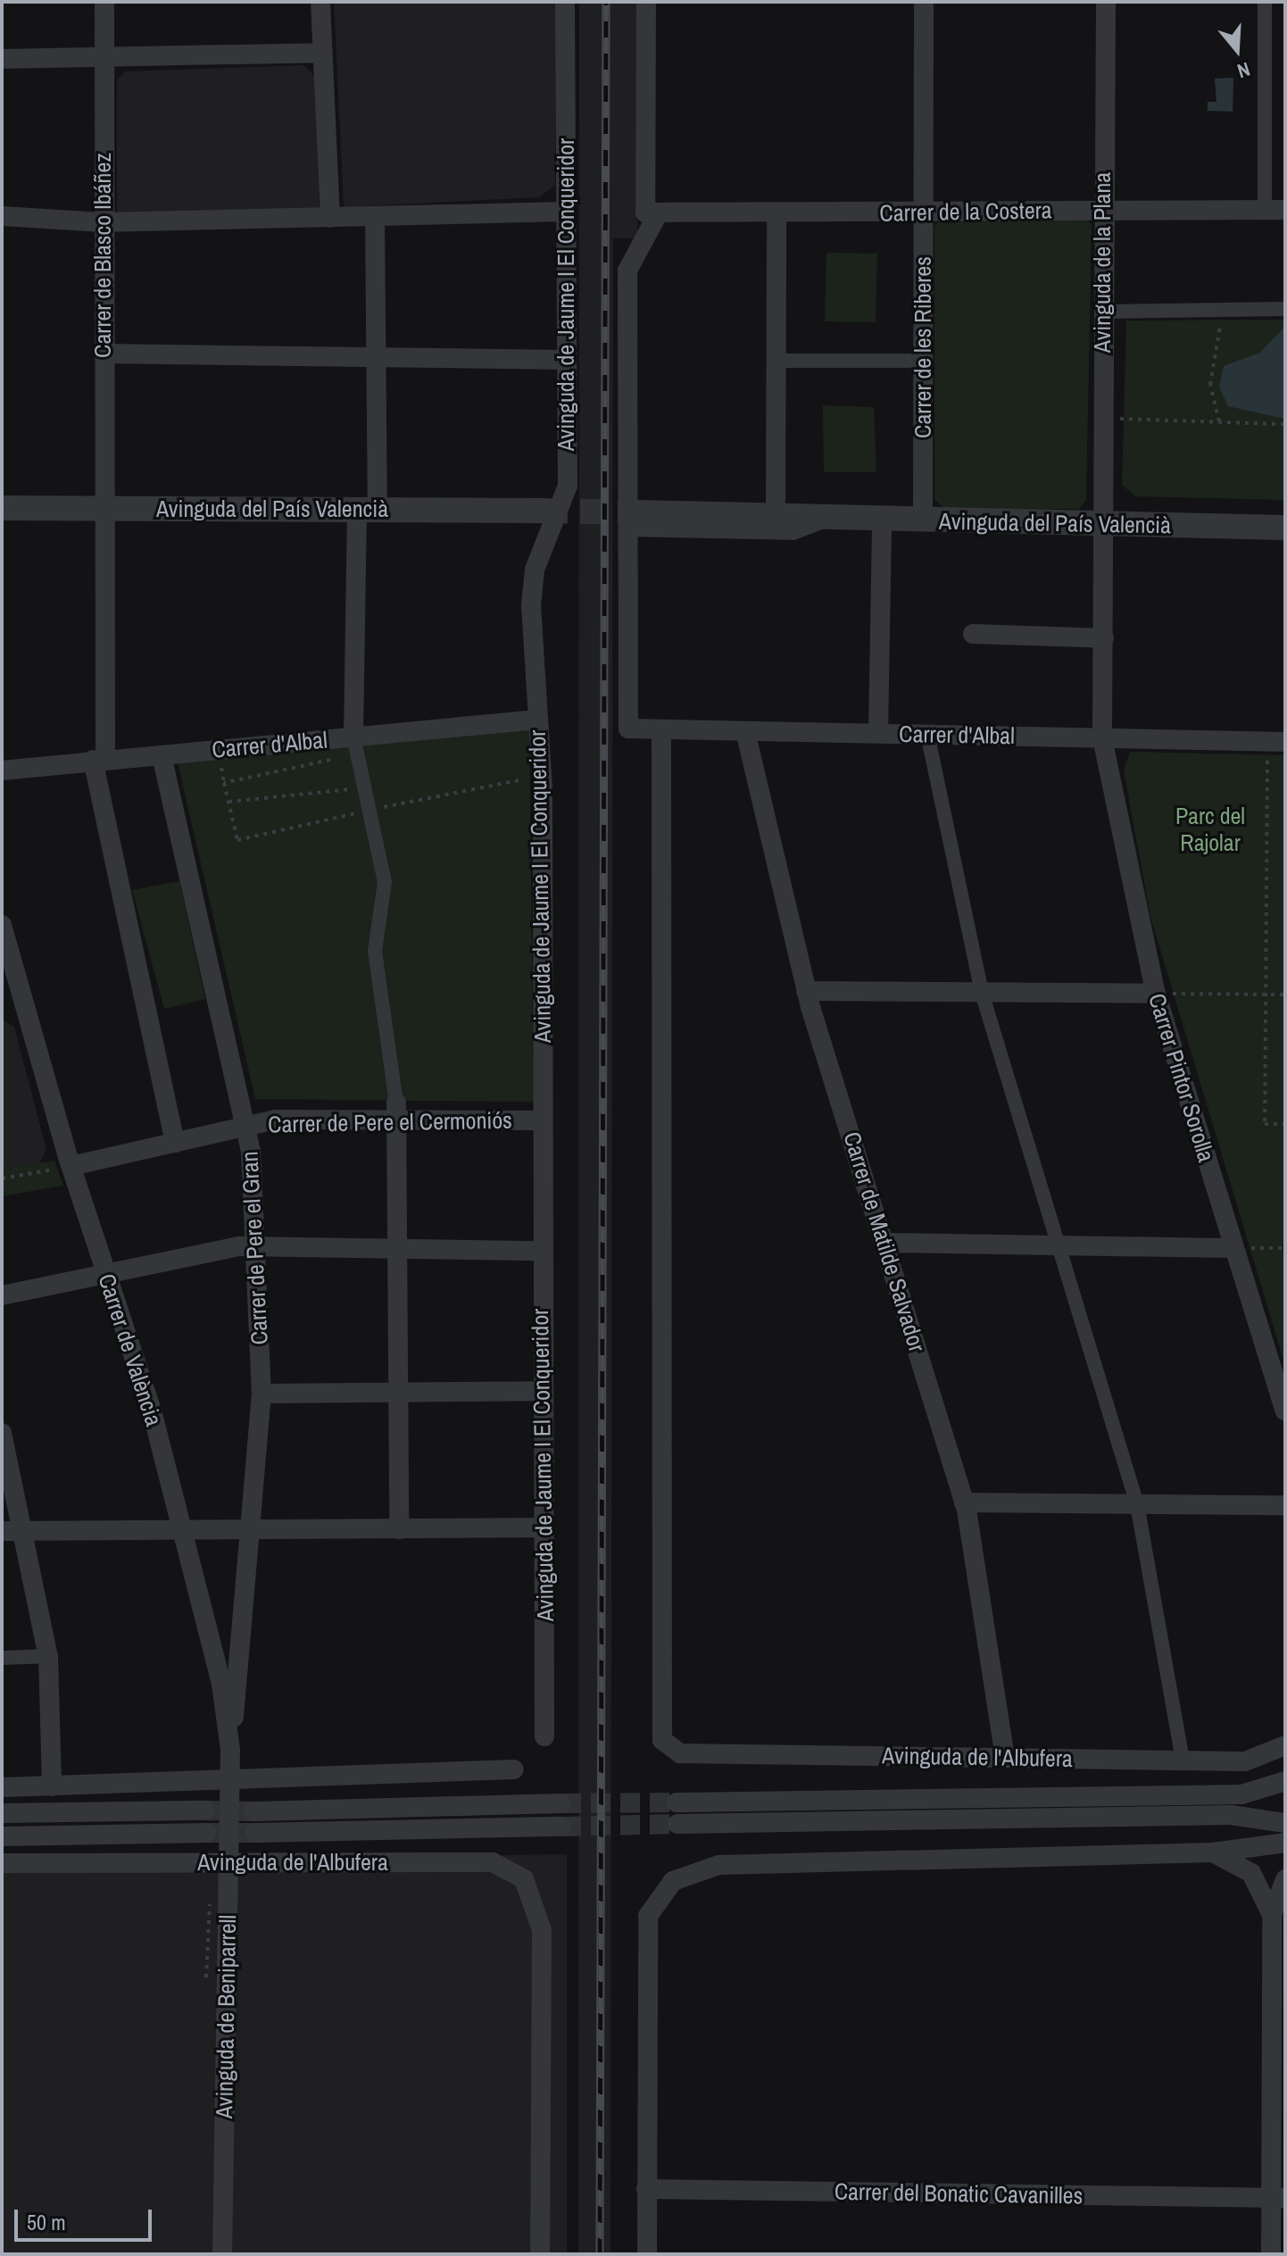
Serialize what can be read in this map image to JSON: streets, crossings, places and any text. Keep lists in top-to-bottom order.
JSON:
{
  "streets": {
    "street": [
      "Carrer de la Costera",
      "Carrer de Blasco Ibáñez",
      "Avinguda de la Plana",
      "Avinguda de Jaume I El Conqueridor",
      "Carrer de les Riberes",
      "Avinguda del País Valencià",
      "Carrer d'Albal",
      "Carrer Pintor Sorolla",
      "Carrer de Pere el Cermoniós",
      "Carrer de Matilde Salvador",
      "Carrer de Pere el Gran",
      "Carrer de València",
      "Avinguda de l'Albufera",
      "Avinguda de Beniparrell",
      "Carrer del Bonatic Cavanilles"
    ]
  },
  "crossings": [
    ["Carrer de la Costera", "Avinguda de la Plana"],
    ["Carrer de la Costera", "Carrer de les Riberes"],
    ["Carrer de Blasco Ibáñez", "Avinguda del País Valencià"],
    ["Carrer de Blasco Ibáñez", "Carrer d'Albal"],
    ["Carrer de Blasco Ibáñez", "Carrer de Pere el Cermoniós"],
    ["Avinguda de la Plana", "Avinguda del País Valencià"],
    ["Avinguda de la Plana", "Carrer Pintor Sorolla"],
    ["Avinguda de Jaume I El Conqueridor", "Carrer d'Albal"],
    ["Avinguda de Jaume I El Conqueridor", "Carrer de Pere el Cermoniós"],
    ["Carrer de les Riberes", "Avinguda del País Valencià"],
    ["Avinguda del País Valencià", "Carrer d'Albal"],
    ["Carrer d'Albal", "Carrer Pintor Sorolla"],
    ["Carrer d'Albal", "Carrer de Matilde Salvador"],
    ["Carrer d'Albal", "Carrer de Pere el Gran"],
    ["Carrer d'Albal", "Avinguda de l'Albufera"],
    ["Carrer de Pere el Cermoniós", "Carrer de Pere el Gran"],
    ["Carrer de Pere el Cermoniós", "Carrer de València"],
    ["Carrer de Matilde Salvador", "Avinguda de l'Albufera"],
    ["Carrer de Pere el Gran", "Carrer de València"],
    ["Carrer de València", "Avinguda de Beniparrell"],
    ["Avinguda de l'Albufera", "Avinguda de Beniparrell"]
  ],
  "parks": ["Parc del Rajolar"],
  "scale_bar": "50 m",
  "north": "bottom"
}
